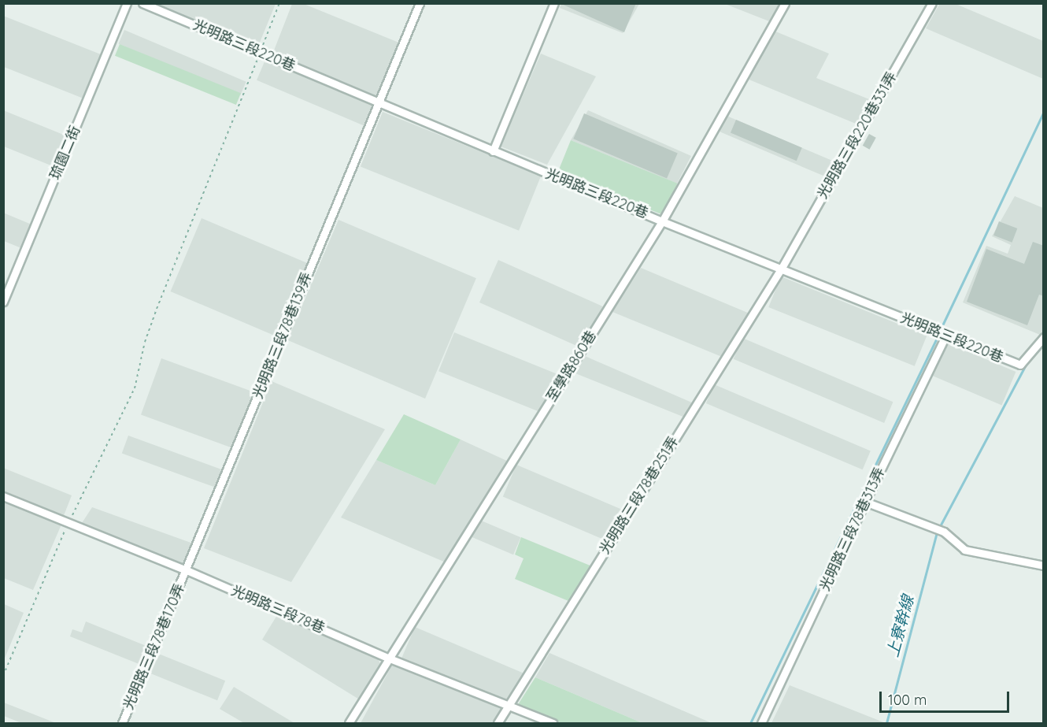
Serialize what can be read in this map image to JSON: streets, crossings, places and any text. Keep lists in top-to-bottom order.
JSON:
{
  "streets": {
    "street": [
      "光明路三段220巷",
      "光明路三段220巷331弄",
      "琉園二街",
      "光明路三段78巷139弄",
      "至學路860巷",
      "光明路三段78巷251弄",
      "光明路三段78巷313弄",
      "光明路三段78巷",
      "光明路三段78巷170弄"
    ]
  },
  "crossings": [
    ["光明路三段220巷", "光明路三段220巷331弄"],
    ["光明路三段220巷", "光明路三段78巷139弄"],
    ["光明路三段220巷", "至學路860巷"],
    ["光明路三段220巷", "光明路三段78巷251弄"],
    ["光明路三段220巷", "光明路三段78巷313弄"],
    ["光明路三段220巷331弄", "光明路三段78巷251弄"],
    ["光明路三段78巷139弄", "光明路三段78巷"],
    ["光明路三段78巷139弄", "光明路三段78巷170弄"],
    ["至學路860巷", "光明路三段78巷"],
    ["光明路三段78巷251弄", "光明路三段78巷"],
    ["光明路三段78巷", "光明路三段78巷170弄"]
  ],
  "water": ["上寮幹線"],
  "scale_bar": "100 m"
}
